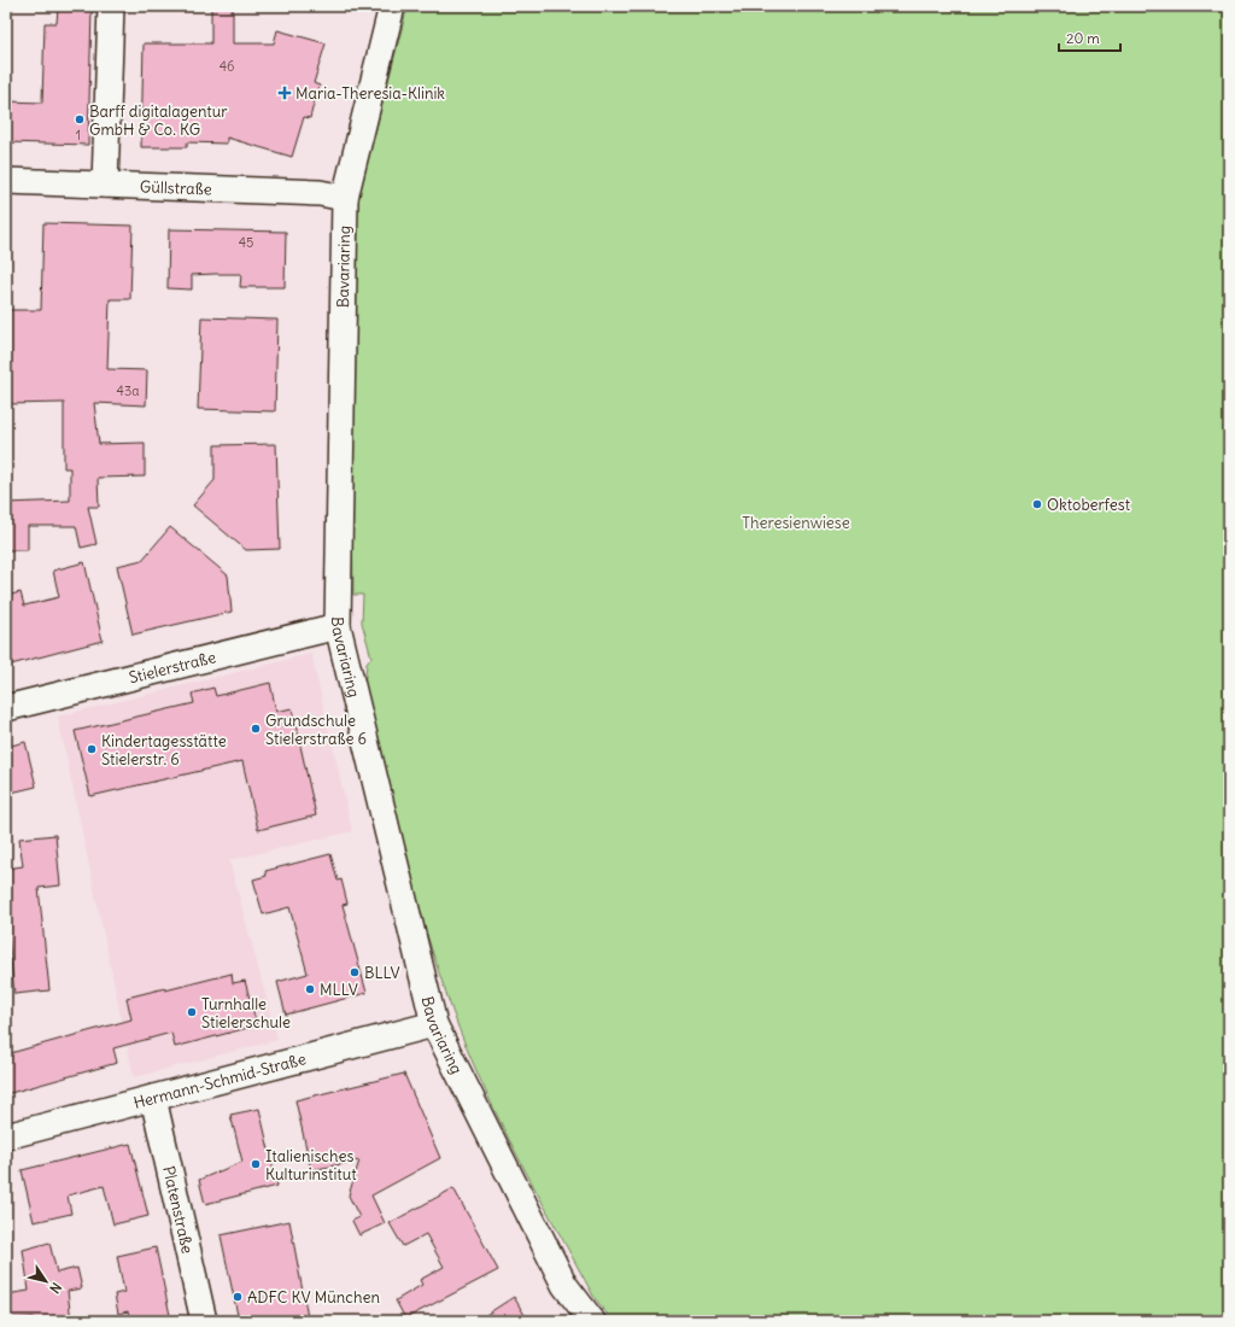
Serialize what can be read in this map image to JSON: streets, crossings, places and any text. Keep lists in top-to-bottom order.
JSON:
{
  "streets": {
    "street": [
      "Güllstraße",
      "Bavariaring",
      "Stielerstraße",
      "Hermann-Schmid-Straße",
      "Platenstraße"
    ]
  },
  "crossings": [
    ["Güllstraße", "Bavariaring"],
    ["Bavariaring", "Stielerstraße"],
    ["Bavariaring", "Hermann-Schmid-Straße"],
    ["Hermann-Schmid-Straße", "Platenstraße"]
  ],
  "parks": ["Theresienwiese"],
  "places": {
    "health": ["Maria-Theresia-Klinik"],
    "other": [
      "Barff digitalagentur GmbH & Co. KG",
      "Oktoberfest",
      "Grundschule Stielerstraße 6",
      "Kindertagesstätte Stielerstr. 6",
      "BLLV",
      "MLLV",
      "Turnhalle Stielerschule",
      "Italienisches Kulturinstitut",
      "ADFC KV München"
    ]
  },
  "house_numbers": [
    "46",
    "1",
    "45",
    "43a"
  ],
  "scale_bar": "20 m",
  "north": "bottom right"
}
